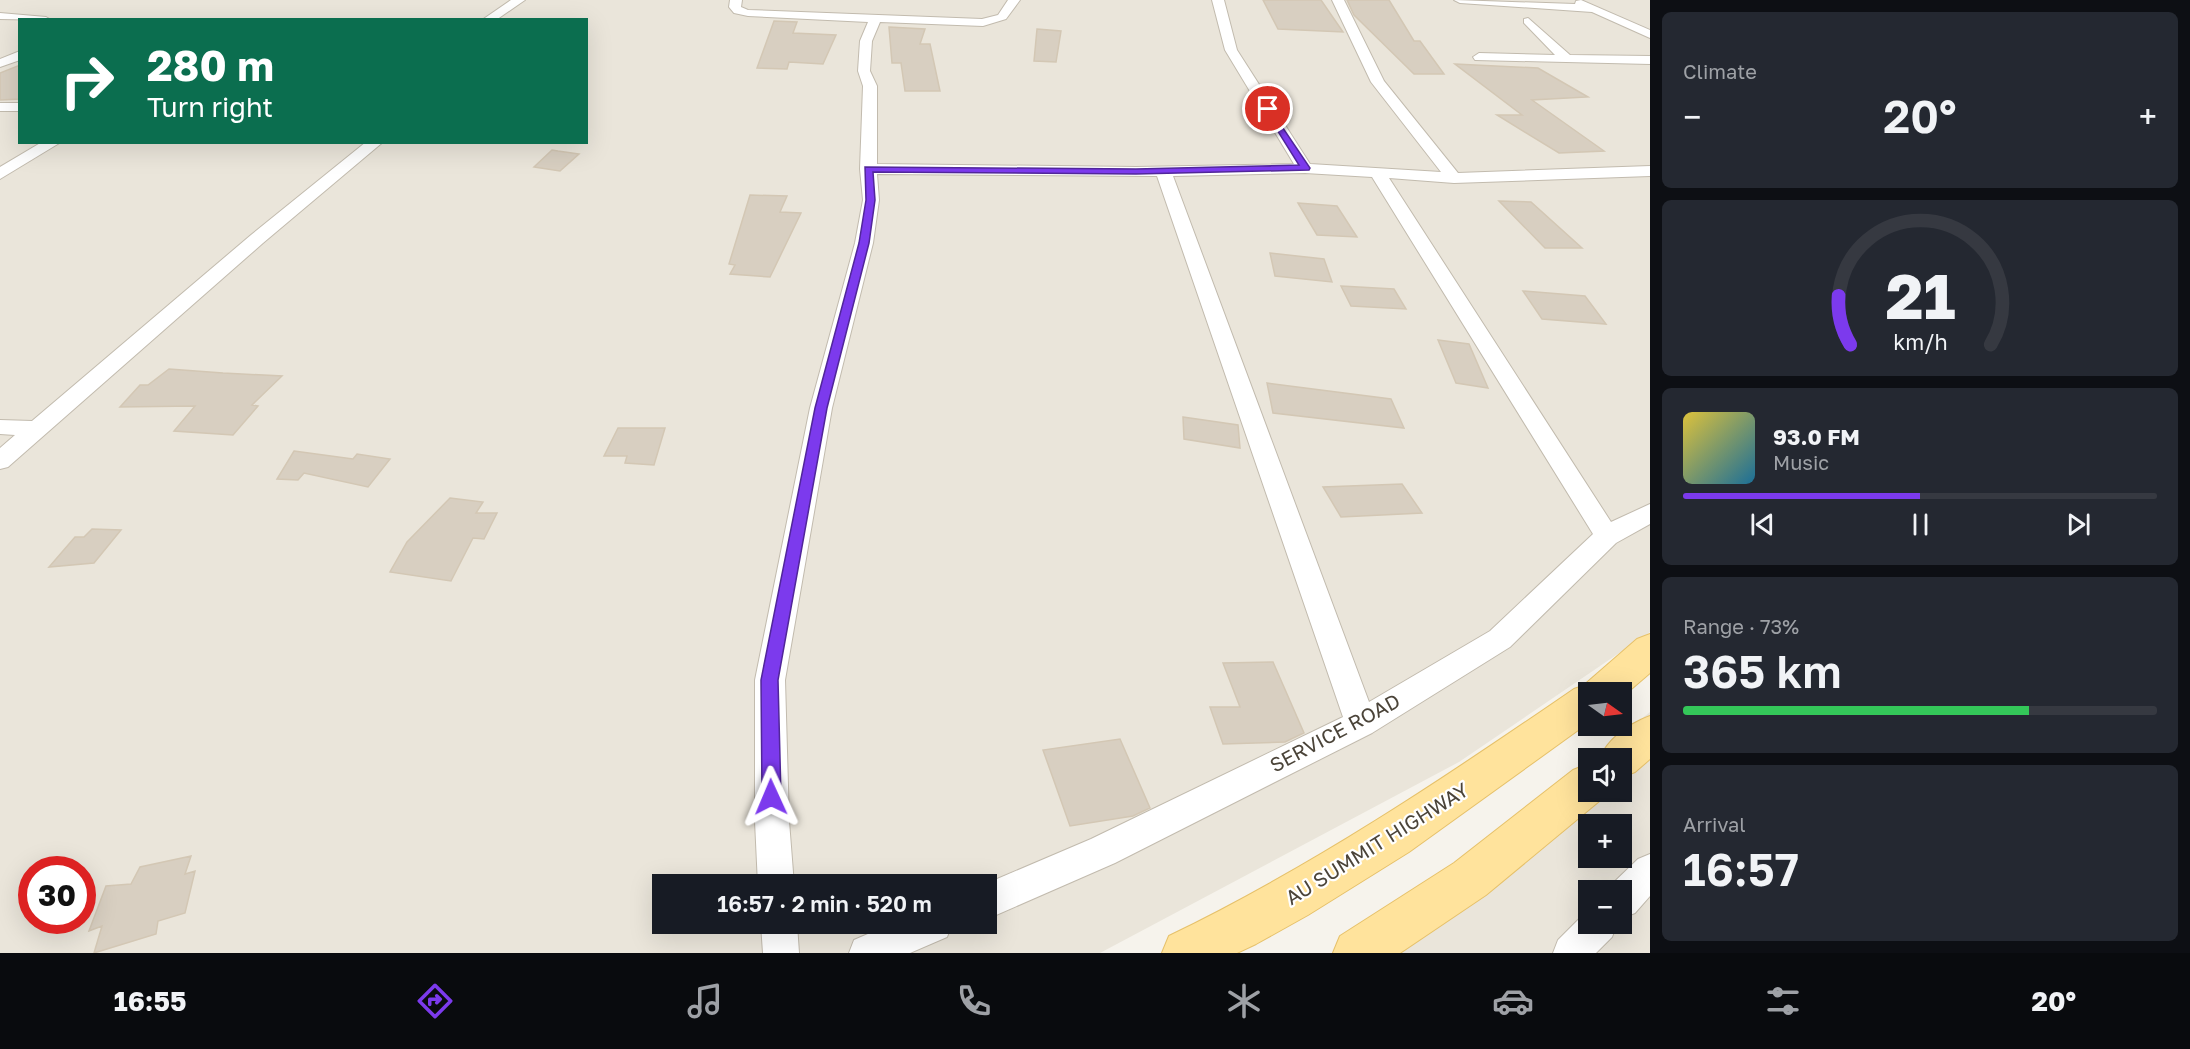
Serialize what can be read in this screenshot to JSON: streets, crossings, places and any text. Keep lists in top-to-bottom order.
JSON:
{
  "streets": {
    "main road": ["AU SUMMIT HIGHWAY"],
    "street": ["SERVICE ROAD"]
  },
  "north": "right",
  "page": {
    "tile": [
      "Climate",
      ["Range · 73%", "365 km"],
      ["Arrival", "16:57"]
    ],
    "turn": ["280 m", "Turn right"],
    "heat": ["−", "20°", "+"],
    "song": ["93.0 FM", "Music"],
    "map_buttons": ["+", "−"],
    "limit": "30",
    "trip": "16:57 · 2 min · 520 m",
    "tabs": ["16:55", "20°"],
    "gauge": ["21", "km/h"]
  }
}
